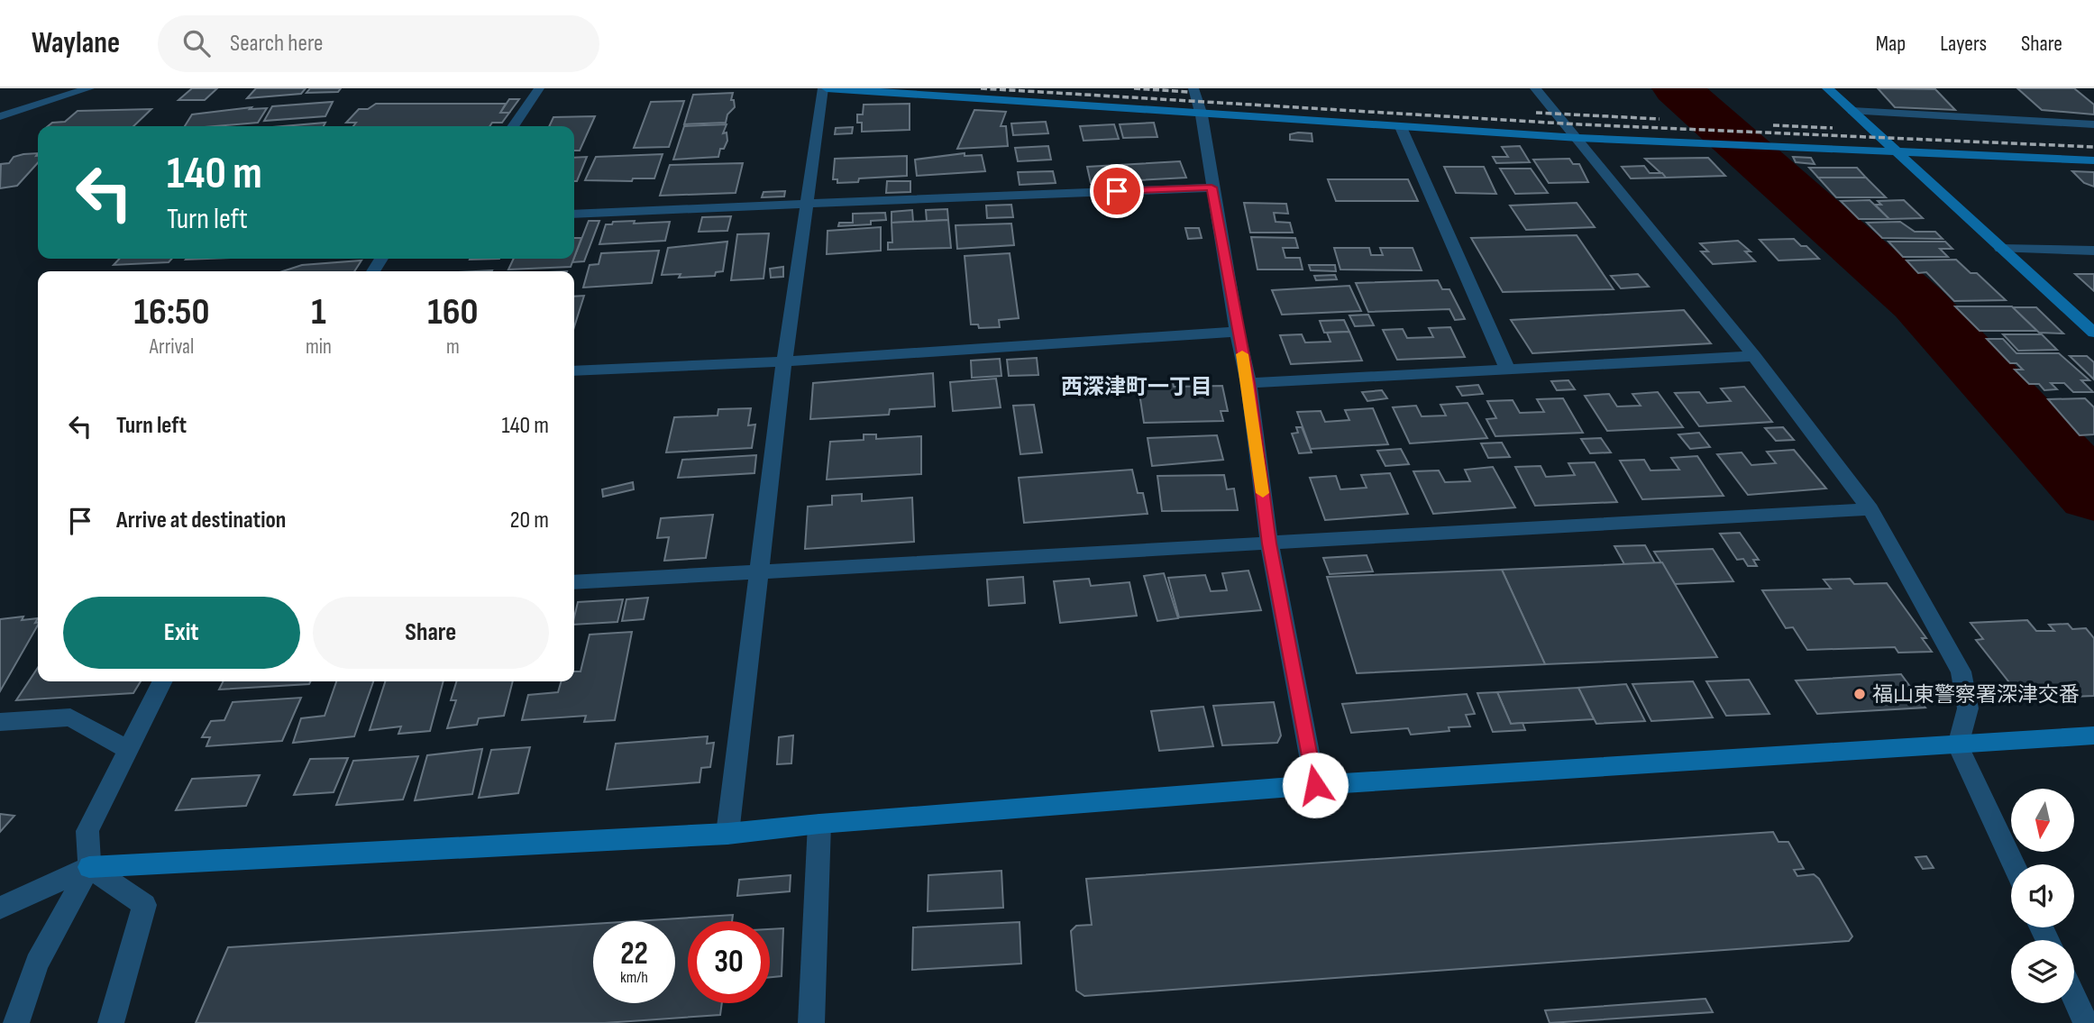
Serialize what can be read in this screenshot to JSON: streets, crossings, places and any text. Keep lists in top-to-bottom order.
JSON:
{
  "districts": ["西深津町一丁目"],
  "places": ["福山東警察署深津交番"],
  "north": "bottom",
  "page": {
    "header": "Waylane",
    "search": "Search here",
    "nav": ["Map", "Layers", "Share"],
    "turn": ["140 m", "Turn left"],
    "eta": [
      "16:50",
      "Arrival",
      "1",
      "min",
      "160",
      "m"
    ],
    "list": [
      {
        "name": "Turn left",
        "value": "140 m"
      },
      {
        "name": "Arrive at destination",
        "value": "20 m"
      }
    ],
    "buttons": ["Exit", "Share"],
    "speed": "22 km/h",
    "limit": "30"
  }
}
